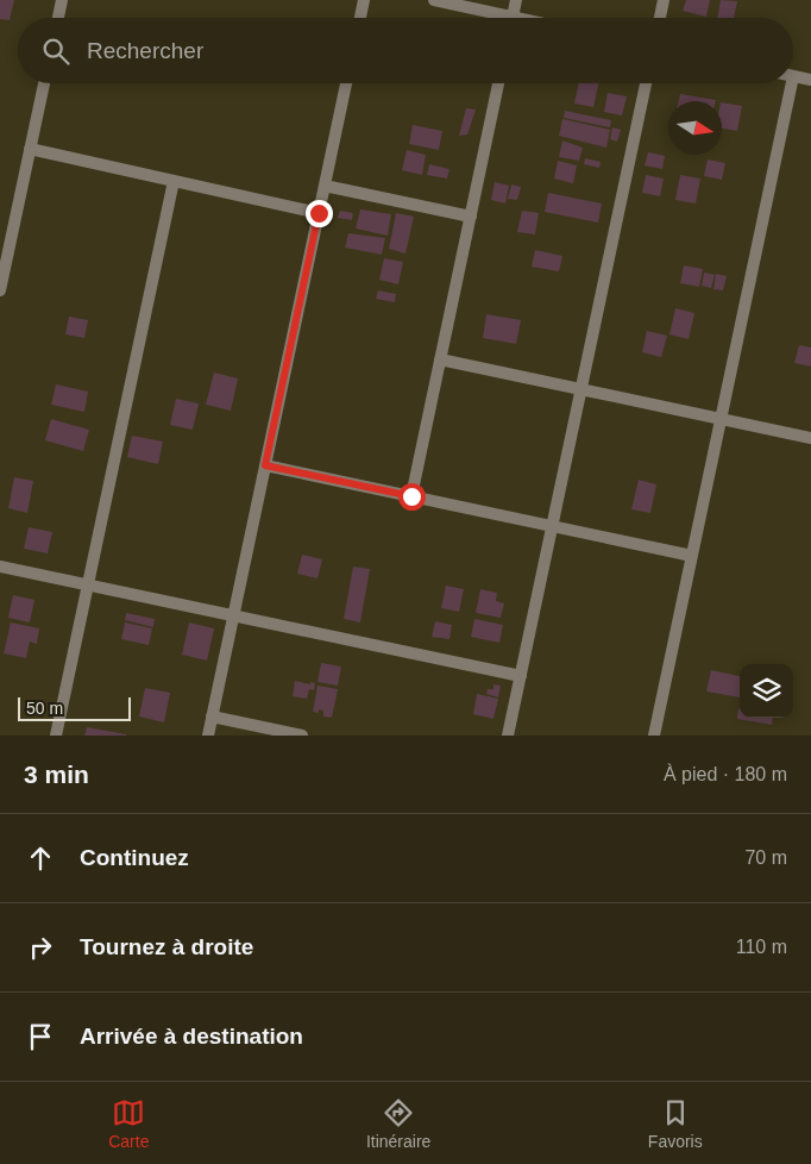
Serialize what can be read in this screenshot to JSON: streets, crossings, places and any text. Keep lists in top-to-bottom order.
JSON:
{
  "scale_bar": "50 m",
  "north": "right",
  "page": {
    "search": "Rechercher",
    "scale": "50 m",
    "heading": ["3 min", "À pied · 180 m"],
    "list": [
      ["Continuez", "70 m"],
      ["Tournez à droite", "110 m"],
      "Arrivée à destination"
    ],
    "nav": ["Carte", "Itinéraire", "Favoris"]
  }
}
